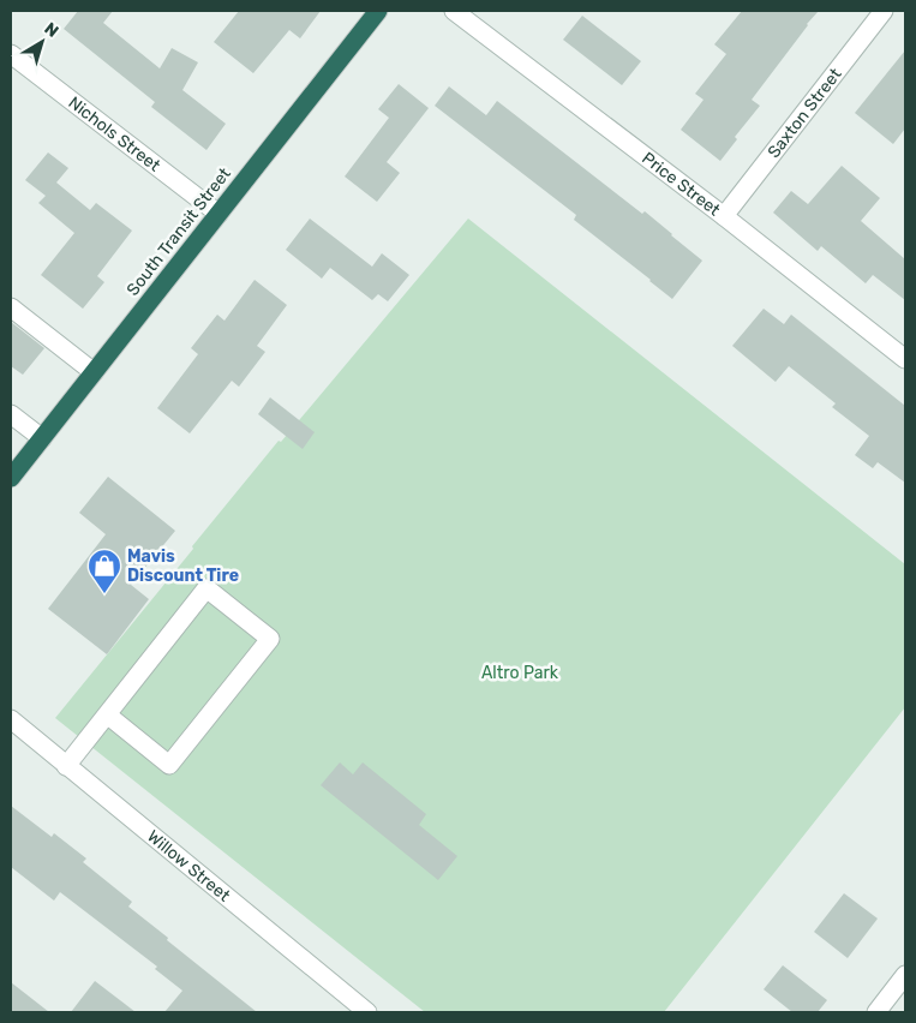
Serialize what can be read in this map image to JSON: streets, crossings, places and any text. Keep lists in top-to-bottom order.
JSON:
{
  "streets": {
    "highway": ["South Transit Street"],
    "street": [
      "Saxton Street",
      "Nichols Street",
      "Price Street",
      "Willow Street"
    ]
  },
  "crossings": [
    ["Saxton Street", "Price Street"],
    ["Nichols Street", "South Transit Street"]
  ],
  "parks": ["Altro Park"],
  "places": {
    "shop": ["Mavis Discount Tire"]
  },
  "north": "top right"
}
